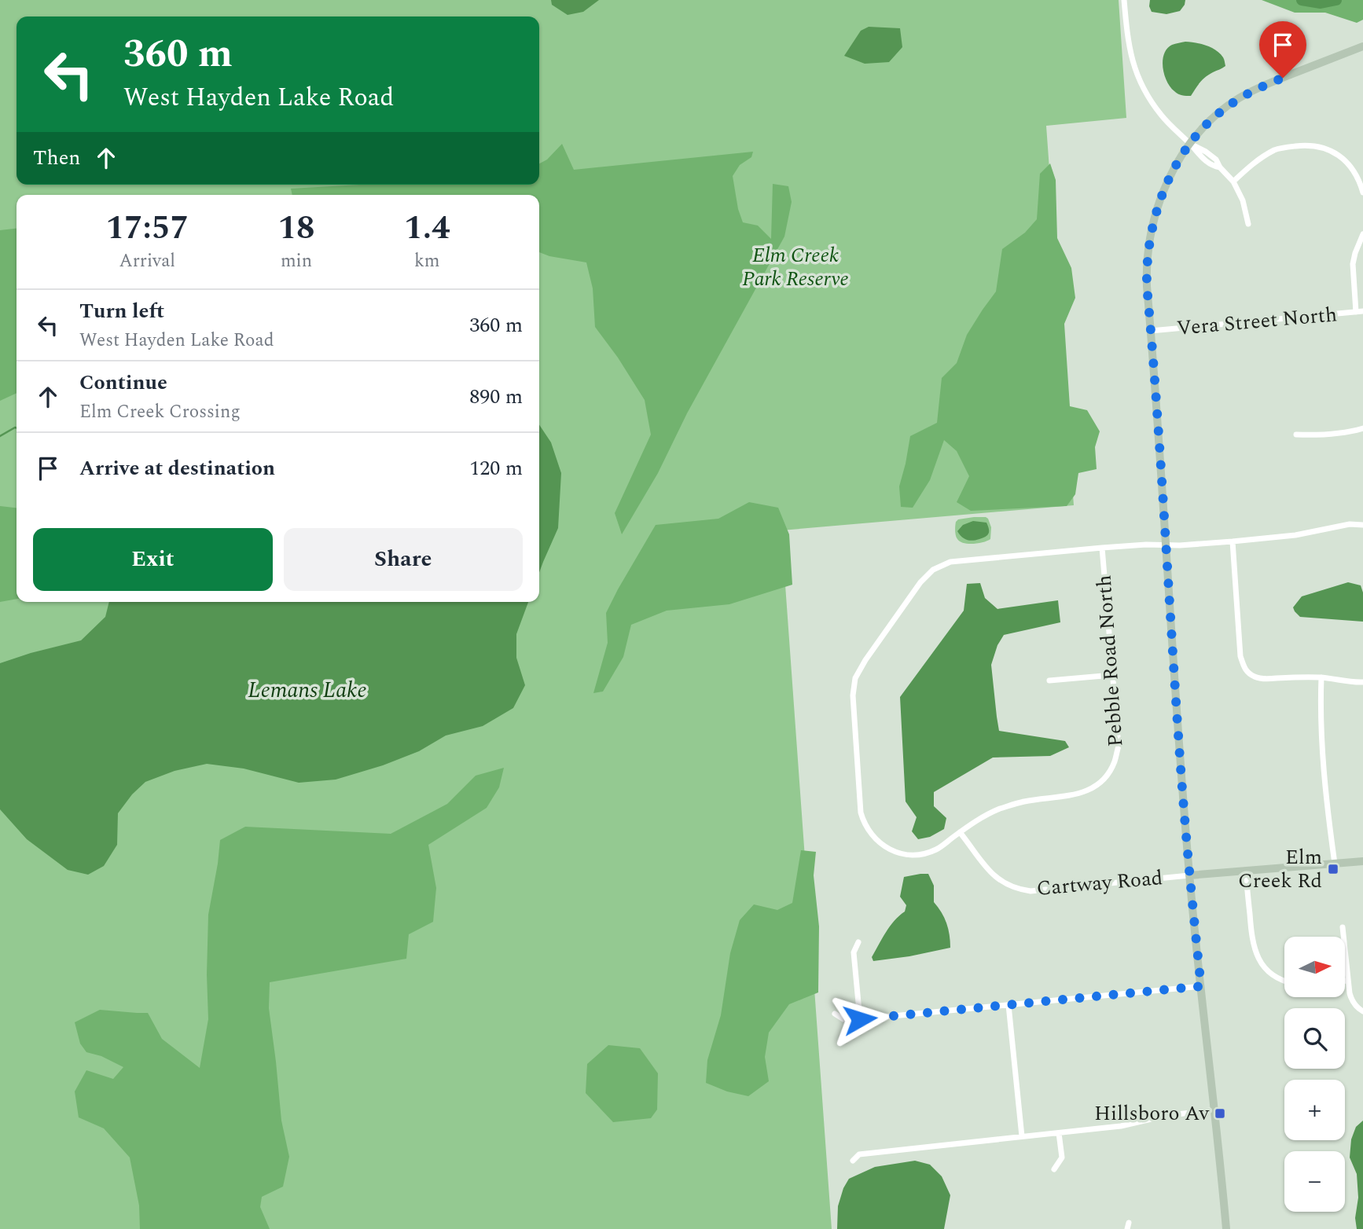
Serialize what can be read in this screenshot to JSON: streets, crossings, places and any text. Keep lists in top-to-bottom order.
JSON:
{
  "streets": {
    "main road": ["Cartway Road"],
    "street": ["Vera Street North", "Pebble Road North"]
  },
  "crossings": [
    ["Pebble Road North", "Cartway Road"]
  ],
  "water": ["Lemans Lake"],
  "parks": ["Elm Creek Park Reserve"],
  "places": {
    "transit": ["Elm Creek Rd", "Hillsboro Av"]
  },
  "north": "right",
  "page": {
    "turn": ["360 m", "West Hayden Lake Road"],
    "then": "Then",
    "eta": [
      "17:57",
      "Arrival",
      "18",
      "min",
      "1.4",
      "km"
    ],
    "list": [
      {
        "name": "Turn left",
        "note": "West Hayden Lake Road",
        "value": "360 m"
      },
      {
        "name": "Continue",
        "note": "Elm Creek Crossing",
        "value": "890 m"
      },
      {
        "name": "Arrive at destination",
        "value": "120 m"
      }
    ],
    "buttons": ["Exit", "Share"],
    "map_buttons": ["+", "−"]
  }
}
